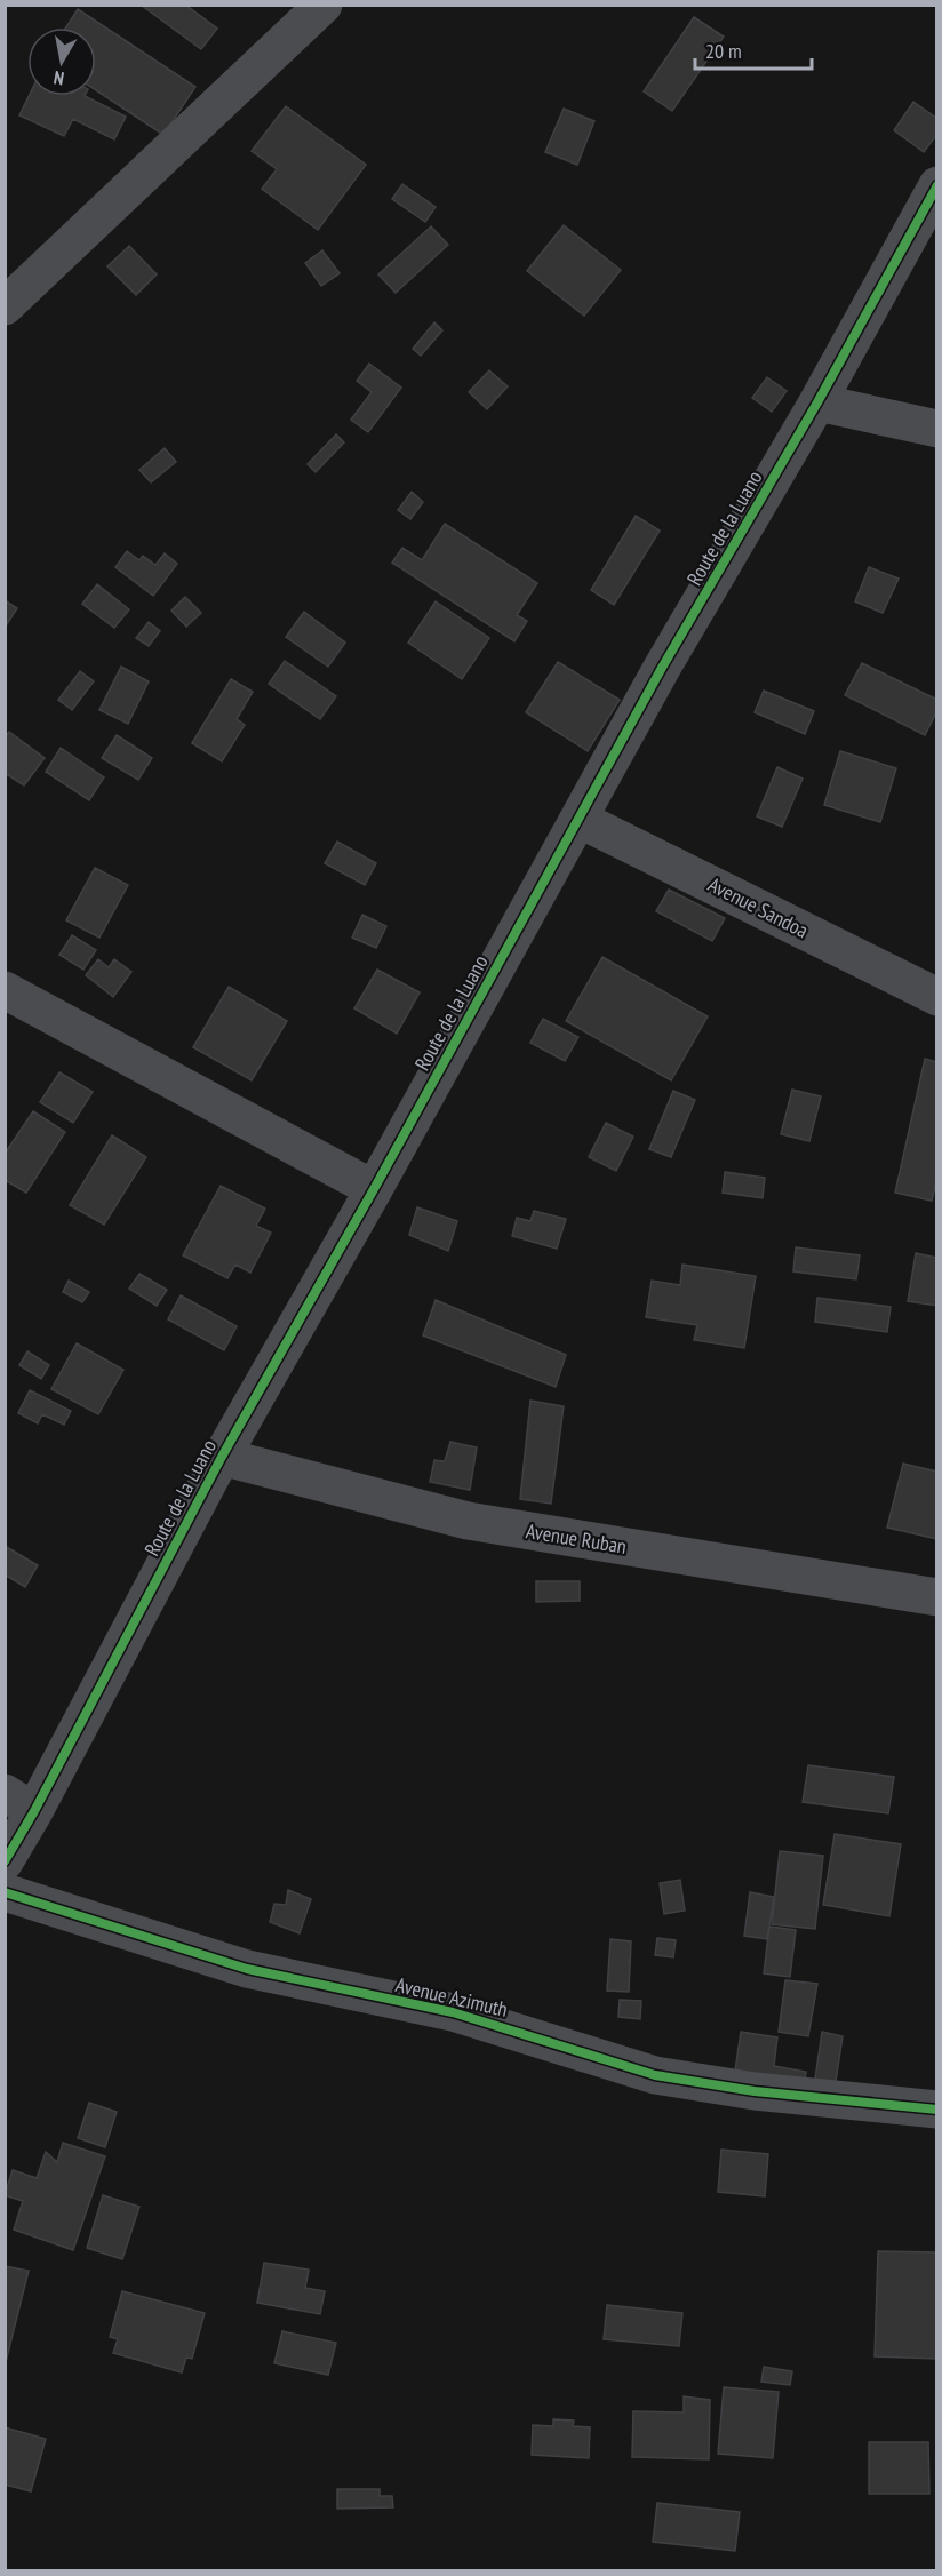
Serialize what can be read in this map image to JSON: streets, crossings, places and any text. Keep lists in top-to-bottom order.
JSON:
{
  "streets": {
    "street": [
      "Route de la Luano",
      "Avenue Sandoa",
      "Avenue Ruban",
      "Avenue Azimuth"
    ]
  },
  "crossings": [
    ["Route de la Luano", "Avenue Sandoa"],
    ["Route de la Luano", "Avenue Ruban"]
  ],
  "scale_bar": "20 m",
  "north": "bottom"
}
